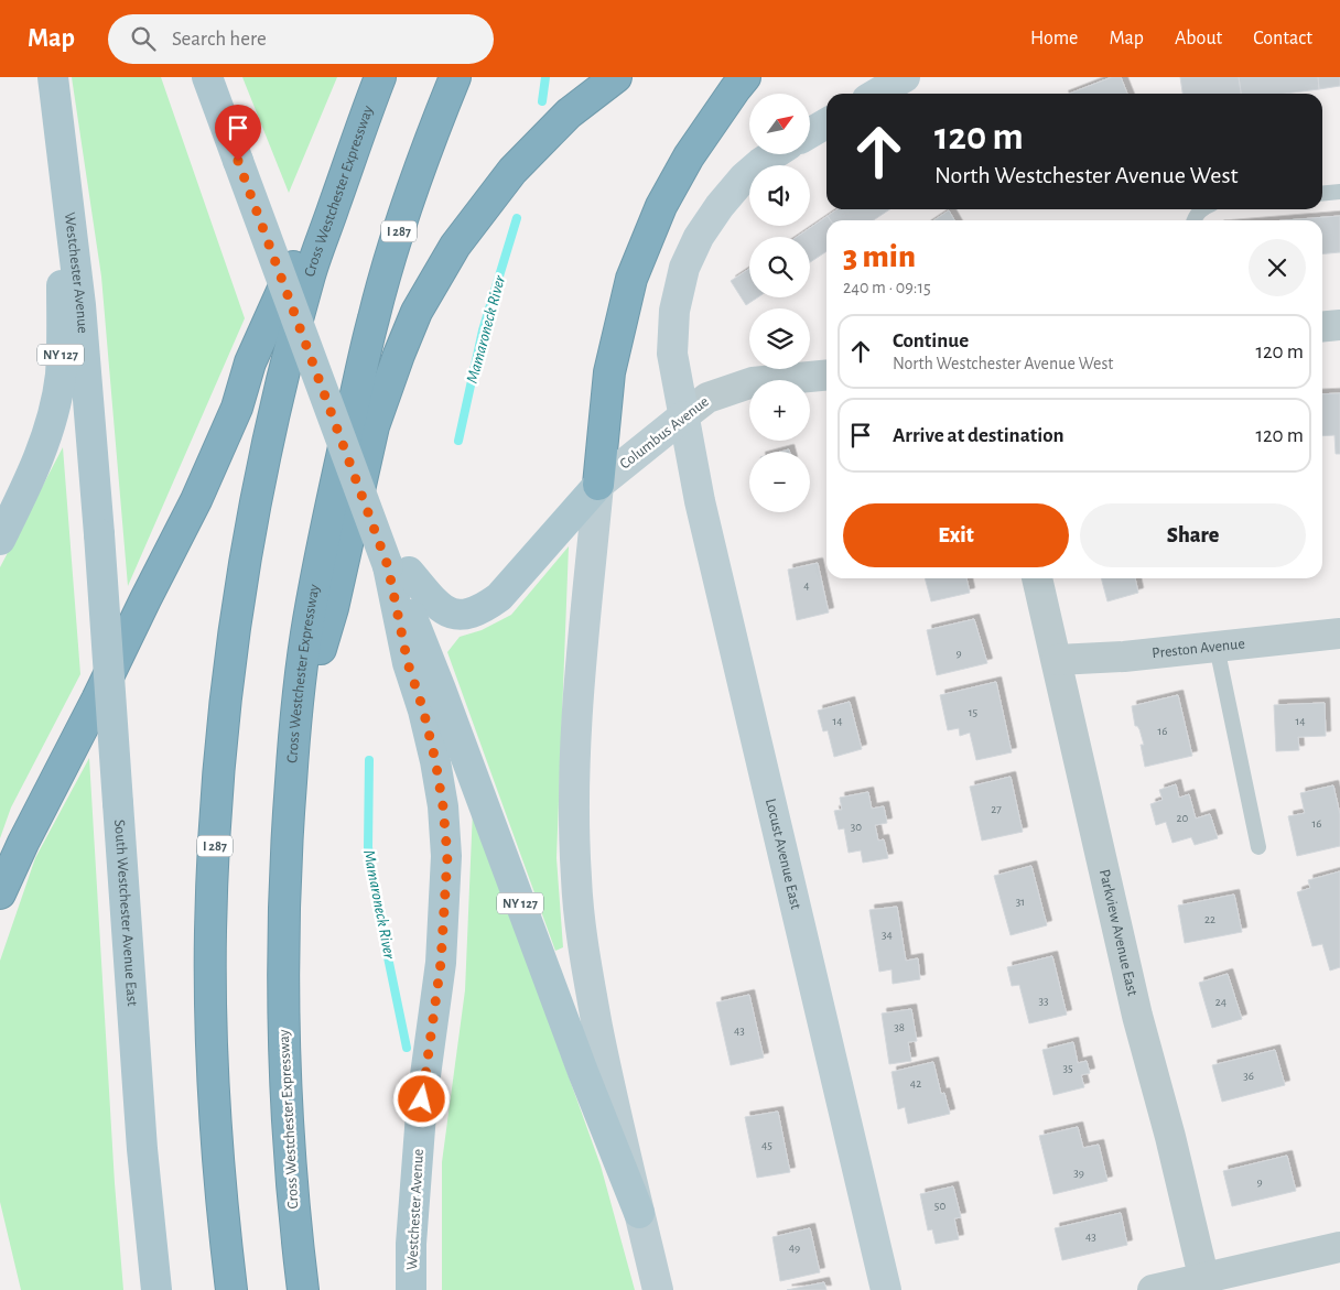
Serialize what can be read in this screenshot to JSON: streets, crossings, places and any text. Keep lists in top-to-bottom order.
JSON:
{
  "streets": {
    "highway": ["Cross Westchester Expressway", "I 287"],
    "main road": ["Westchester Avenue", "NY 127", "South Westchester Avenue East"],
    "street": [
      "Columbus Avenue",
      "Preston Avenue",
      "Locust Avenue East",
      "Parkview Avenue East"
    ]
  },
  "crossings": [
    ["Westchester Avenue", "NY 127"],
    ["Westchester Avenue", "South Westchester Avenue East"],
    ["Columbus Avenue", "Locust Avenue East"],
    ["Preston Avenue", "Parkview Avenue East"]
  ],
  "water": ["Mamaroneck River"],
  "house_numbers": [
    "4",
    "9",
    "15",
    "14",
    "14",
    "16",
    "27",
    "20",
    "16",
    "30",
    "31",
    "22",
    "34",
    "33",
    "24",
    "38",
    "43",
    "35",
    "36",
    "42",
    "45",
    "39",
    "9",
    "50",
    "43",
    "49"
  ],
  "north": "top right",
  "page": {
    "header": "Map",
    "search": "Search here",
    "nav": [
      "Home",
      "Map",
      "About",
      "Contact"
    ],
    "map_buttons": ["+", "−"],
    "turn": ["120 m", "North Westchester Avenue West"],
    "heading": ["3 min", "240 m · 09:15"],
    "list": [
      {
        "name": "Continue",
        "note": "North Westchester Avenue West",
        "value": "120 m"
      },
      {
        "name": "Arrive at destination",
        "value": "120 m"
      }
    ],
    "buttons": ["Exit", "Share"]
  }
}
